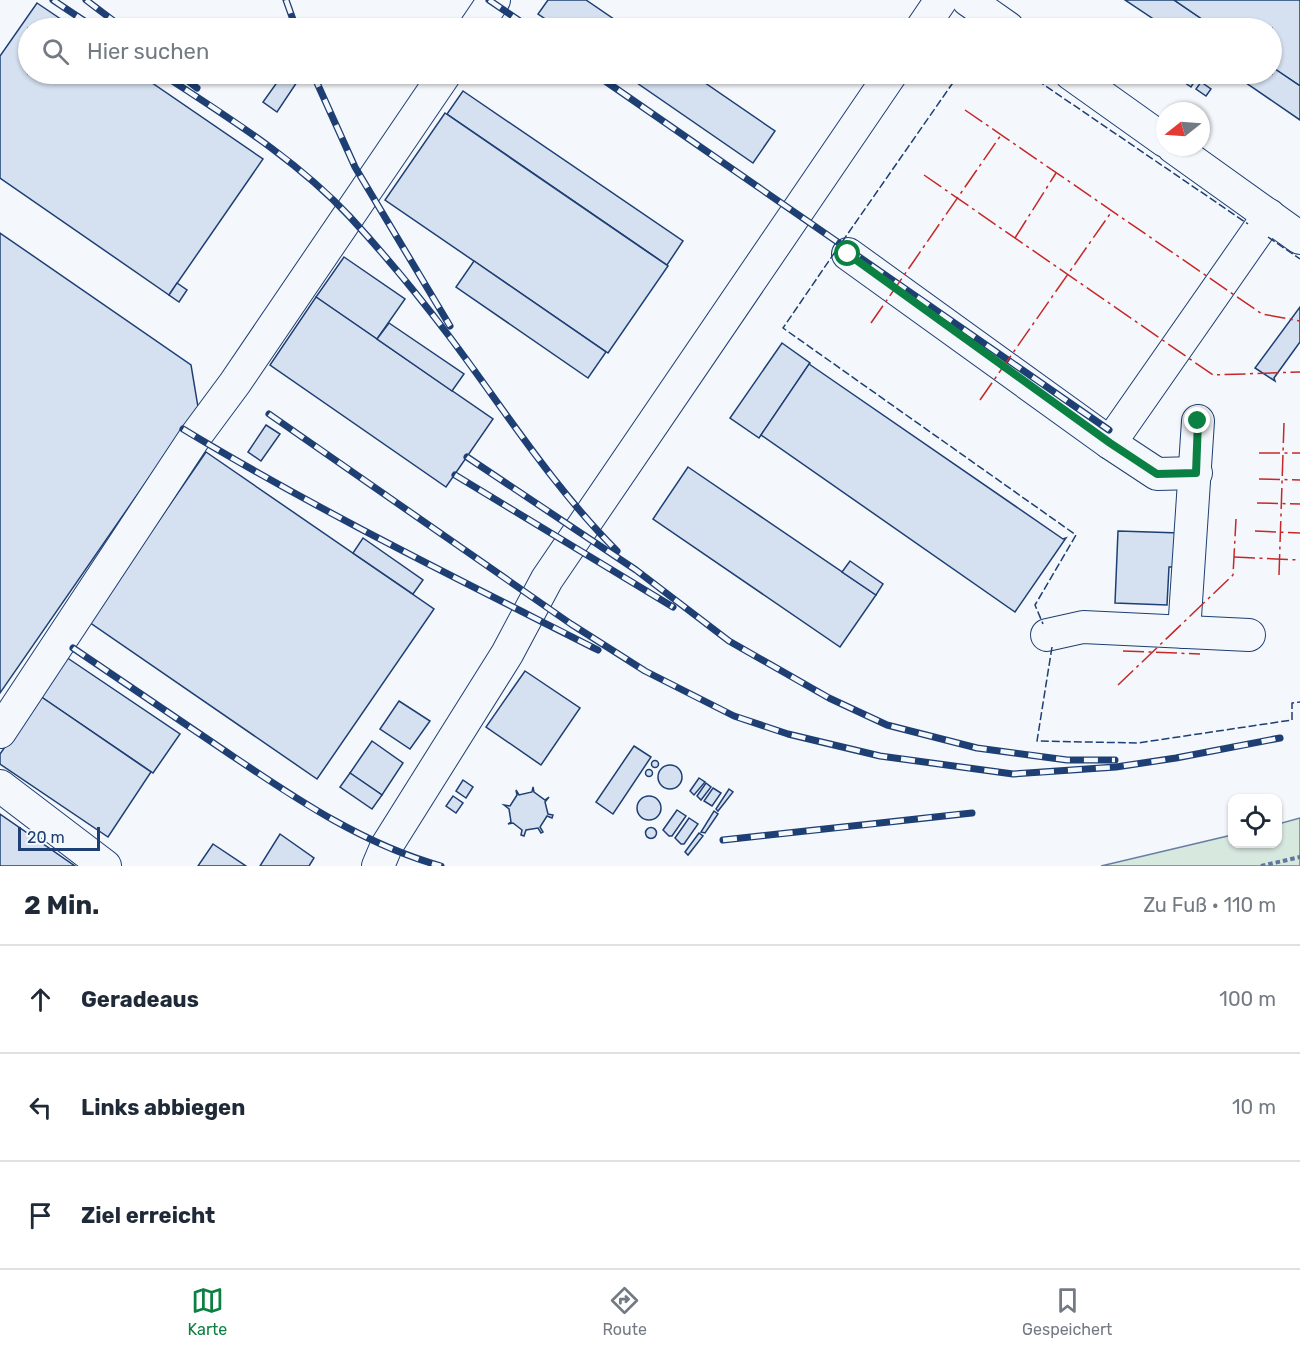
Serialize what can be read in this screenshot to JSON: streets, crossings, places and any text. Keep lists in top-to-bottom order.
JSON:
{
  "scale_bar": "20 m",
  "north": "left",
  "page": {
    "search": "Hier suchen",
    "scale": "20 m",
    "heading": ["2 Min.", "Zu Fuß · 110 m"],
    "list": [
      ["Geradeaus", "100 m"],
      ["Links abbiegen", "10 m"],
      "Ziel erreicht"
    ],
    "nav": ["Karte", "Route", "Gespeichert"]
  }
}
